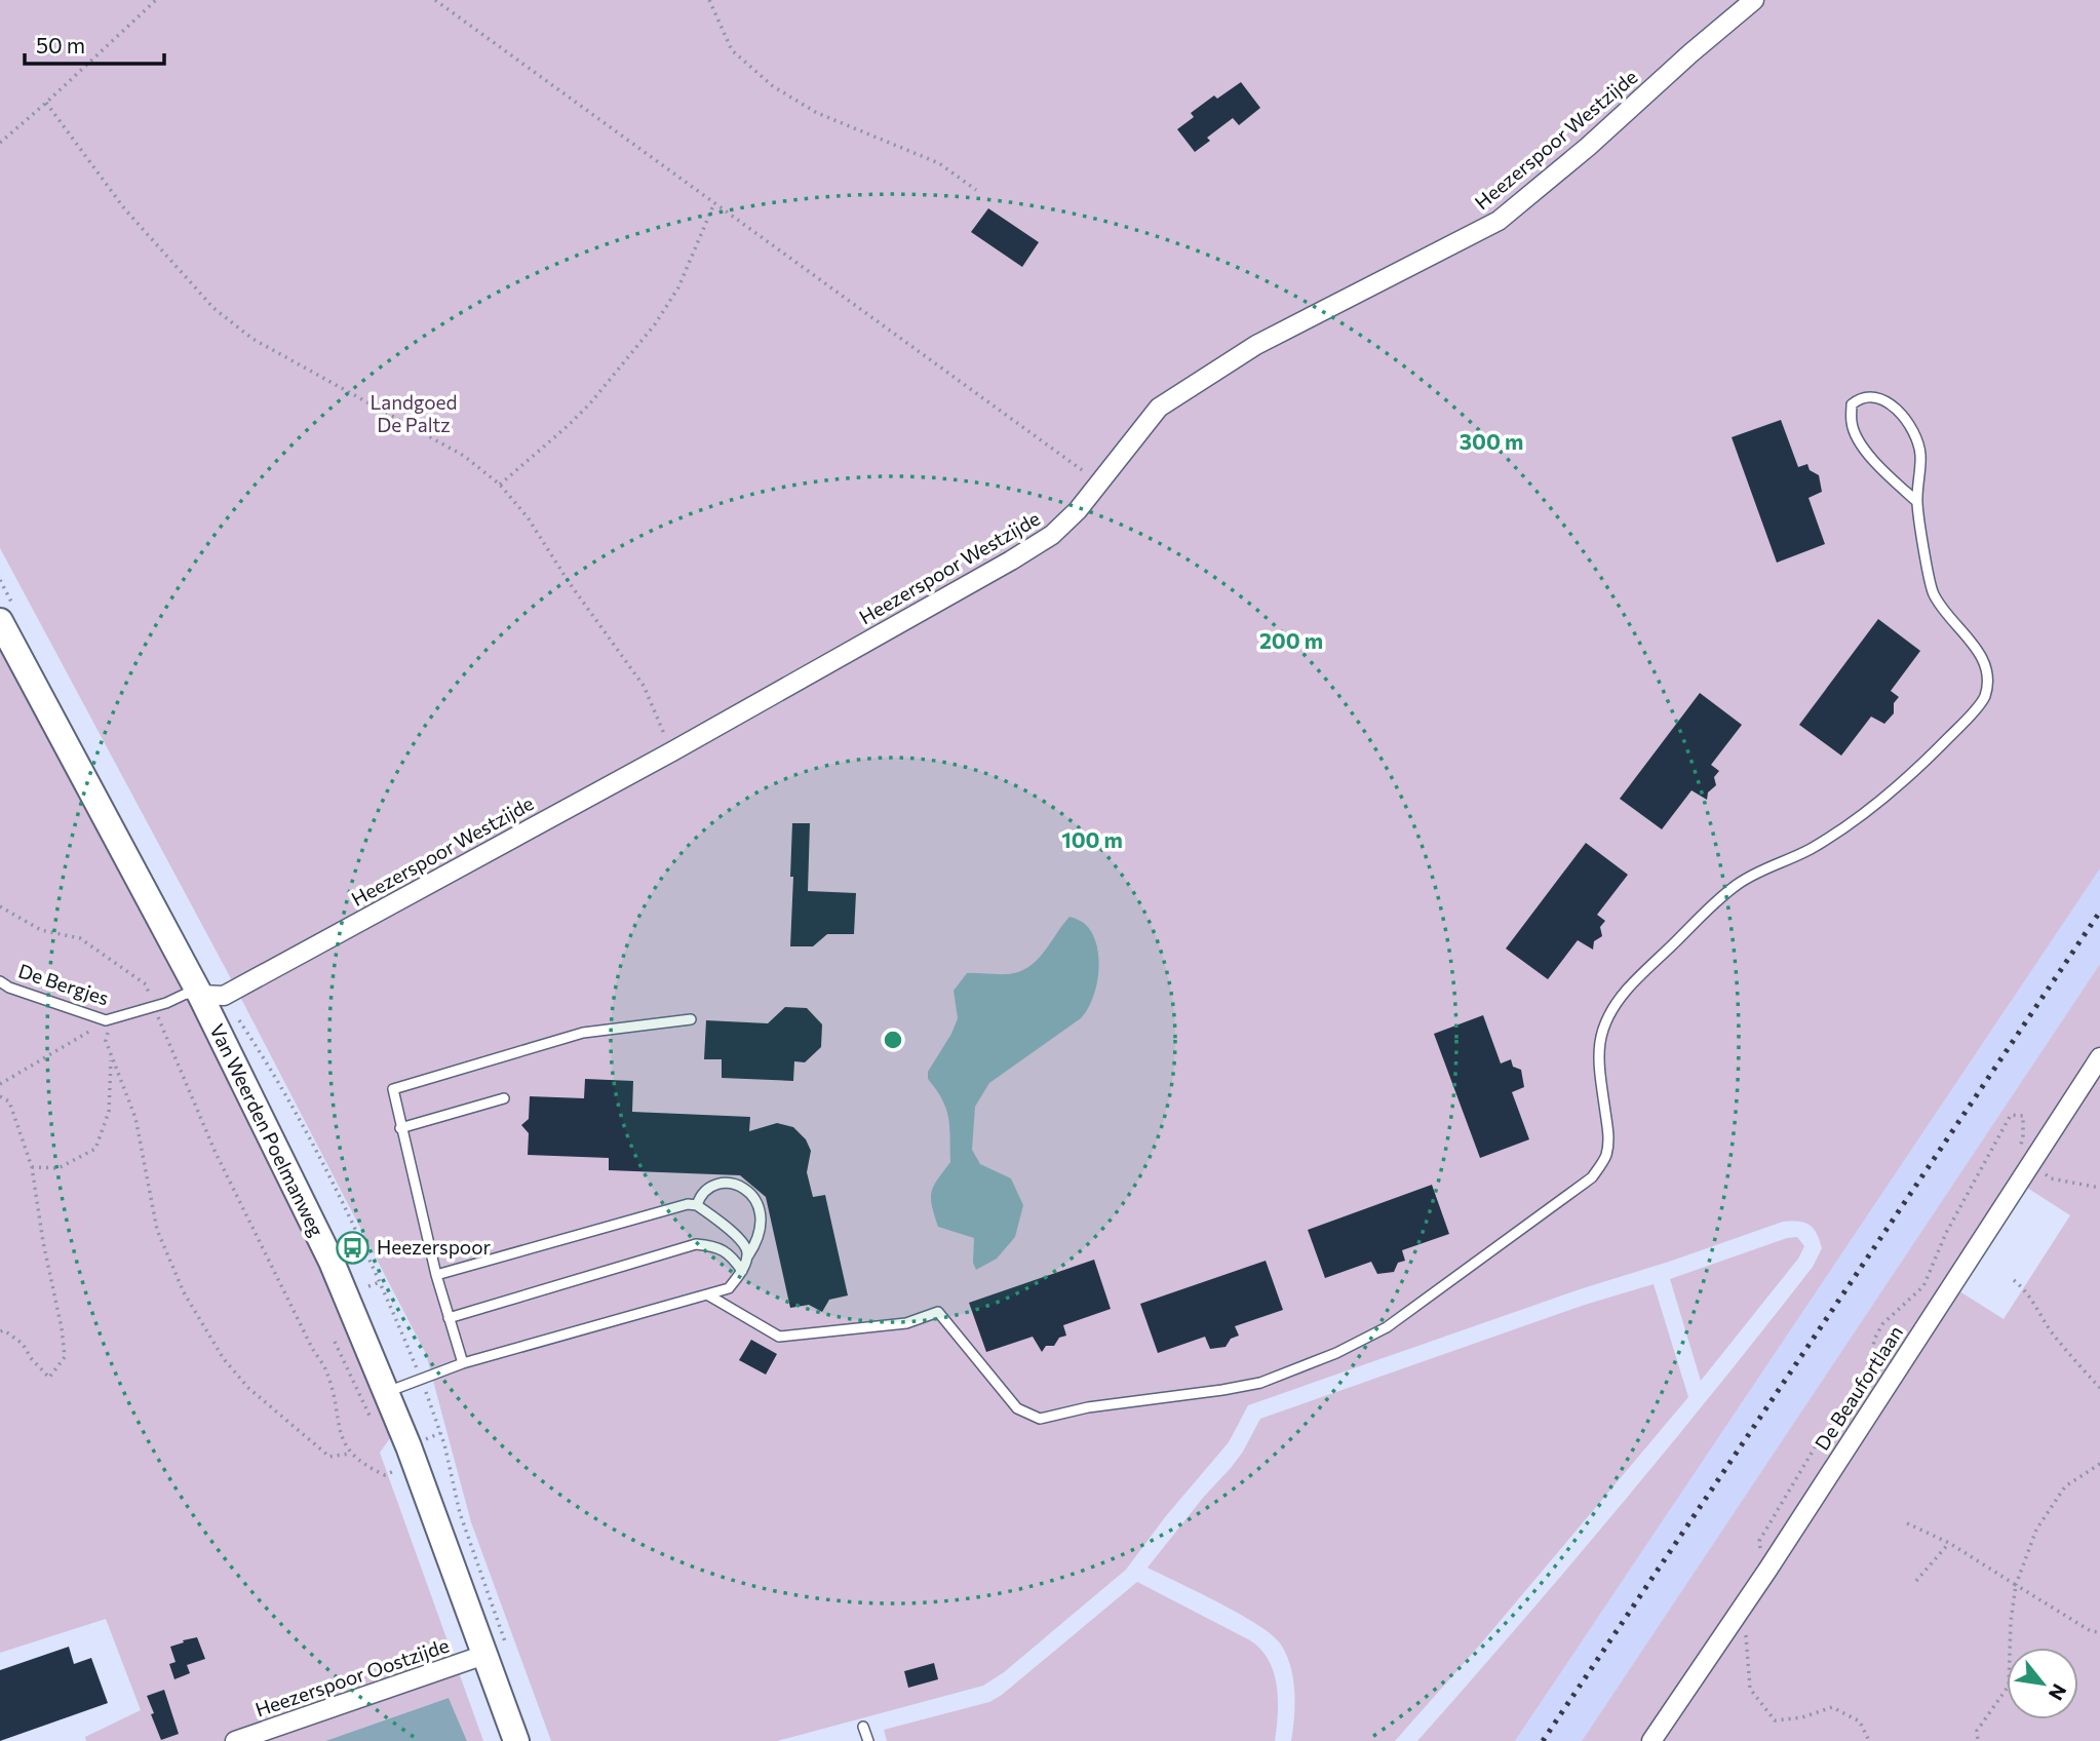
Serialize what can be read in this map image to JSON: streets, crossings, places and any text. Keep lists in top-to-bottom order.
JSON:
{
  "streets": {
    "main road": ["Van Weerden Poelmanweg"],
    "street": ["Heezerspoor Westzijde", "De Beaufortlaan", "Heezerspoor Oostzijde"],
    "lane": ["De Bergjes"]
  },
  "crossings": [
    ["Heezerspoor Westzijde", "De Bergjes"],
    ["Heezerspoor Westzijde", "Van Weerden Poelmanweg"],
    ["De Bergjes", "Van Weerden Poelmanweg"],
    ["Van Weerden Poelmanweg", "Heezerspoor Oostzijde"]
  ],
  "parks": ["Landgoed De Paltz"],
  "places": {
    "bus stop": ["Heezerspoor"]
  },
  "scale_bar": "50 m",
  "north": "bottom right",
  "rings": ["300 m", "200 m", "100 m"]
}
